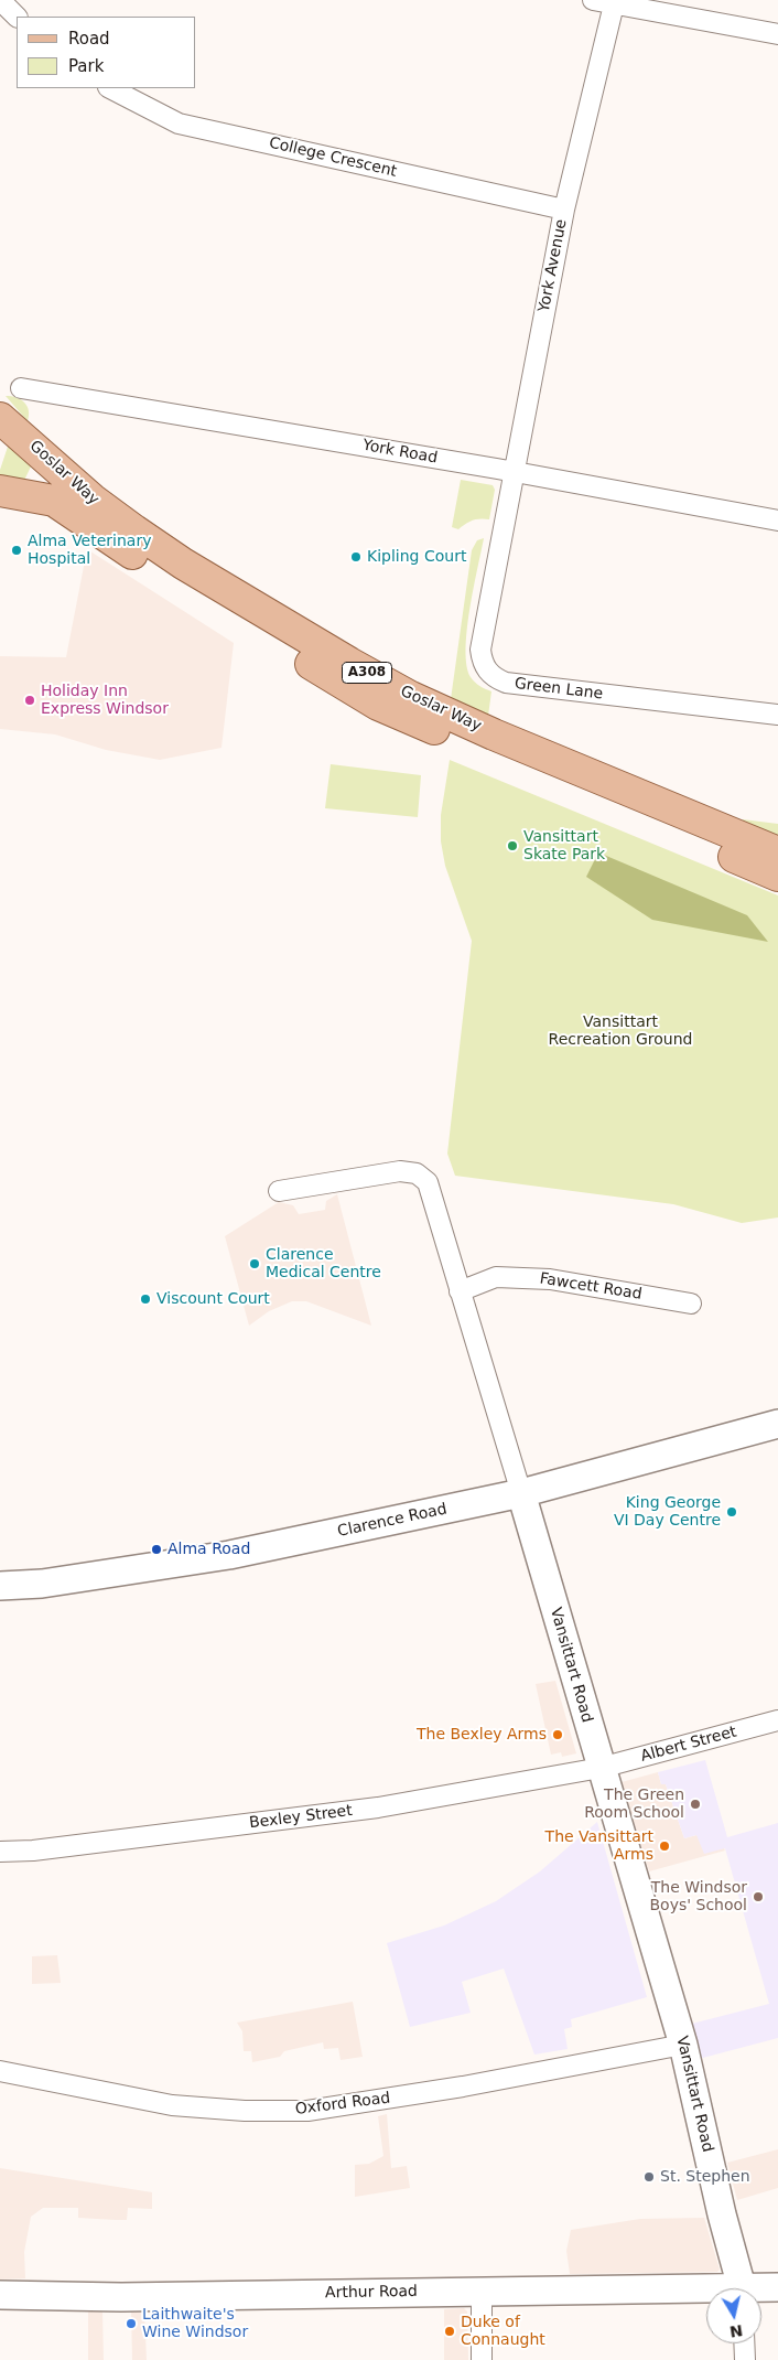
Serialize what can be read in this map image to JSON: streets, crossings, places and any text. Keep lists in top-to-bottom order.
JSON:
{
  "streets": {
    "main road": ["Goslar Way", "A308"],
    "street": [
      "College Crescent",
      "York Avenue",
      "York Road",
      "Green Lane",
      "Fawcett Road",
      "Clarence Road",
      "Vansittart Road",
      "Albert Street",
      "Bexley Street",
      "Oxford Road",
      "Arthur Road"
    ]
  },
  "crossings": [
    ["College Crescent", "York Avenue"],
    ["York Avenue", "York Road"],
    ["York Avenue", "Green Lane"],
    ["Fawcett Road", "Vansittart Road"],
    ["Clarence Road", "Vansittart Road"],
    ["Vansittart Road", "Albert Street"],
    ["Vansittart Road", "Bexley Street"],
    ["Vansittart Road", "Oxford Road"],
    ["Albert Street", "Bexley Street"]
  ],
  "parks": ["Vansittart Recreation Ground"],
  "places": [
    "Alma Veterinary Hospital",
    "Kipling Court",
    "Holiday Inn Express Windsor",
    "Vansittart Skate Park",
    "Clarence Medical Centre",
    "Viscount Court",
    "King George VI Day Centre",
    "Alma Road",
    "The Bexley Arms",
    "The Green Room School",
    "The Vansittart Arms",
    "The Windsor Boys' School",
    "St. Stephen",
    "Laithwaite's Wine Windsor",
    "Duke of Connaught"
  ],
  "legend": ["Road", "Park"],
  "north": "bottom"
}
